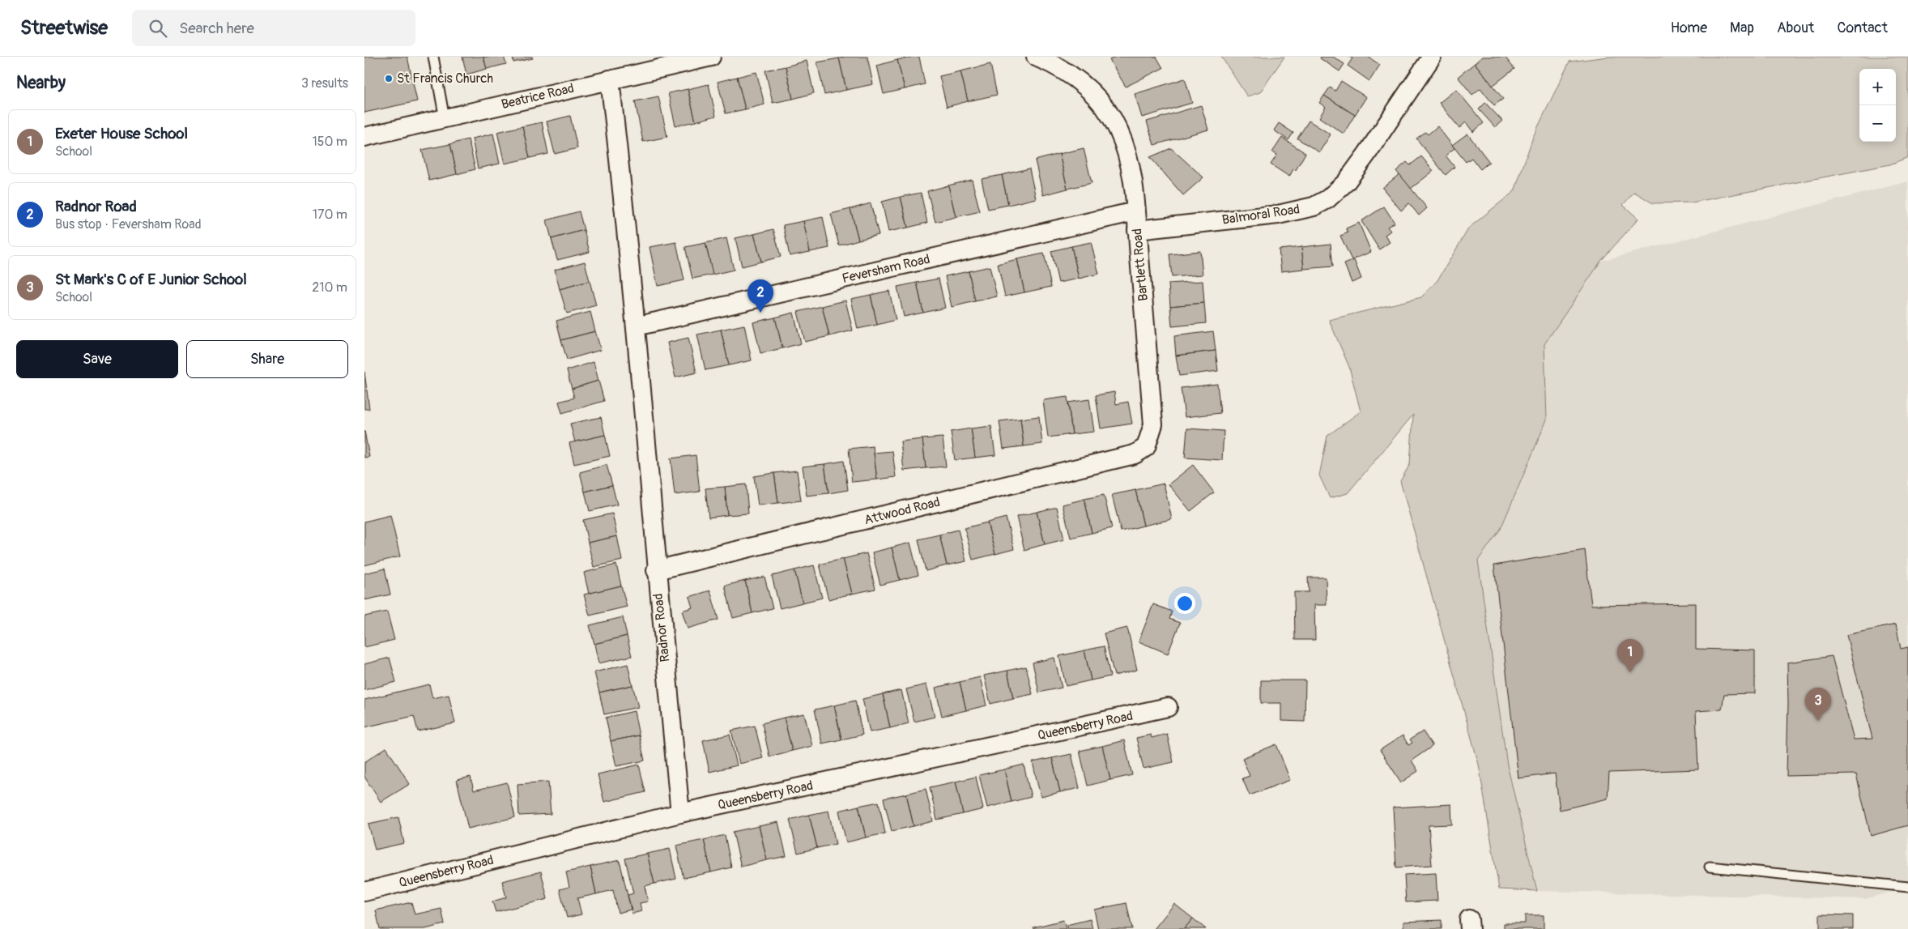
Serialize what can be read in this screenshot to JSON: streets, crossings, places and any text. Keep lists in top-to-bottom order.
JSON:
{
  "streets": {
    "street": [
      "Beatrice Road",
      "Balmoral Road",
      "Bartlett Road",
      "Feversham Road",
      "Attwood Road",
      "Radnor Road",
      "Queensberry Road"
    ]
  },
  "crossings": [
    ["Beatrice Road", "Radnor Road"],
    ["Balmoral Road", "Bartlett Road"],
    ["Bartlett Road", "Feversham Road"],
    ["Bartlett Road", "Attwood Road"],
    ["Feversham Road", "Radnor Road"],
    ["Attwood Road", "Radnor Road"],
    ["Radnor Road", "Queensberry Road"]
  ],
  "places": ["St Francis Church"],
  "page": {
    "header": "Streetwise",
    "search": "Search here",
    "nav": [
      "Home",
      "Map",
      "About",
      "Contact"
    ],
    "heading": ["Nearby", "3 results"],
    "map_buttons": ["+", "−"],
    "list": [
      {
        "mark": "1",
        "name": "Exeter House School",
        "note": "School",
        "value": "150 m"
      },
      {
        "mark": "2",
        "name": "Radnor Road",
        "note": "Bus stop · Feversham Road",
        "value": "170 m"
      },
      {
        "mark": "3",
        "name": "St Mark's C of E Junior School",
        "note": "School",
        "value": "210 m"
      }
    ],
    "pins": ["2", "1", "3"],
    "buttons": ["Save", "Share"]
  }
}
